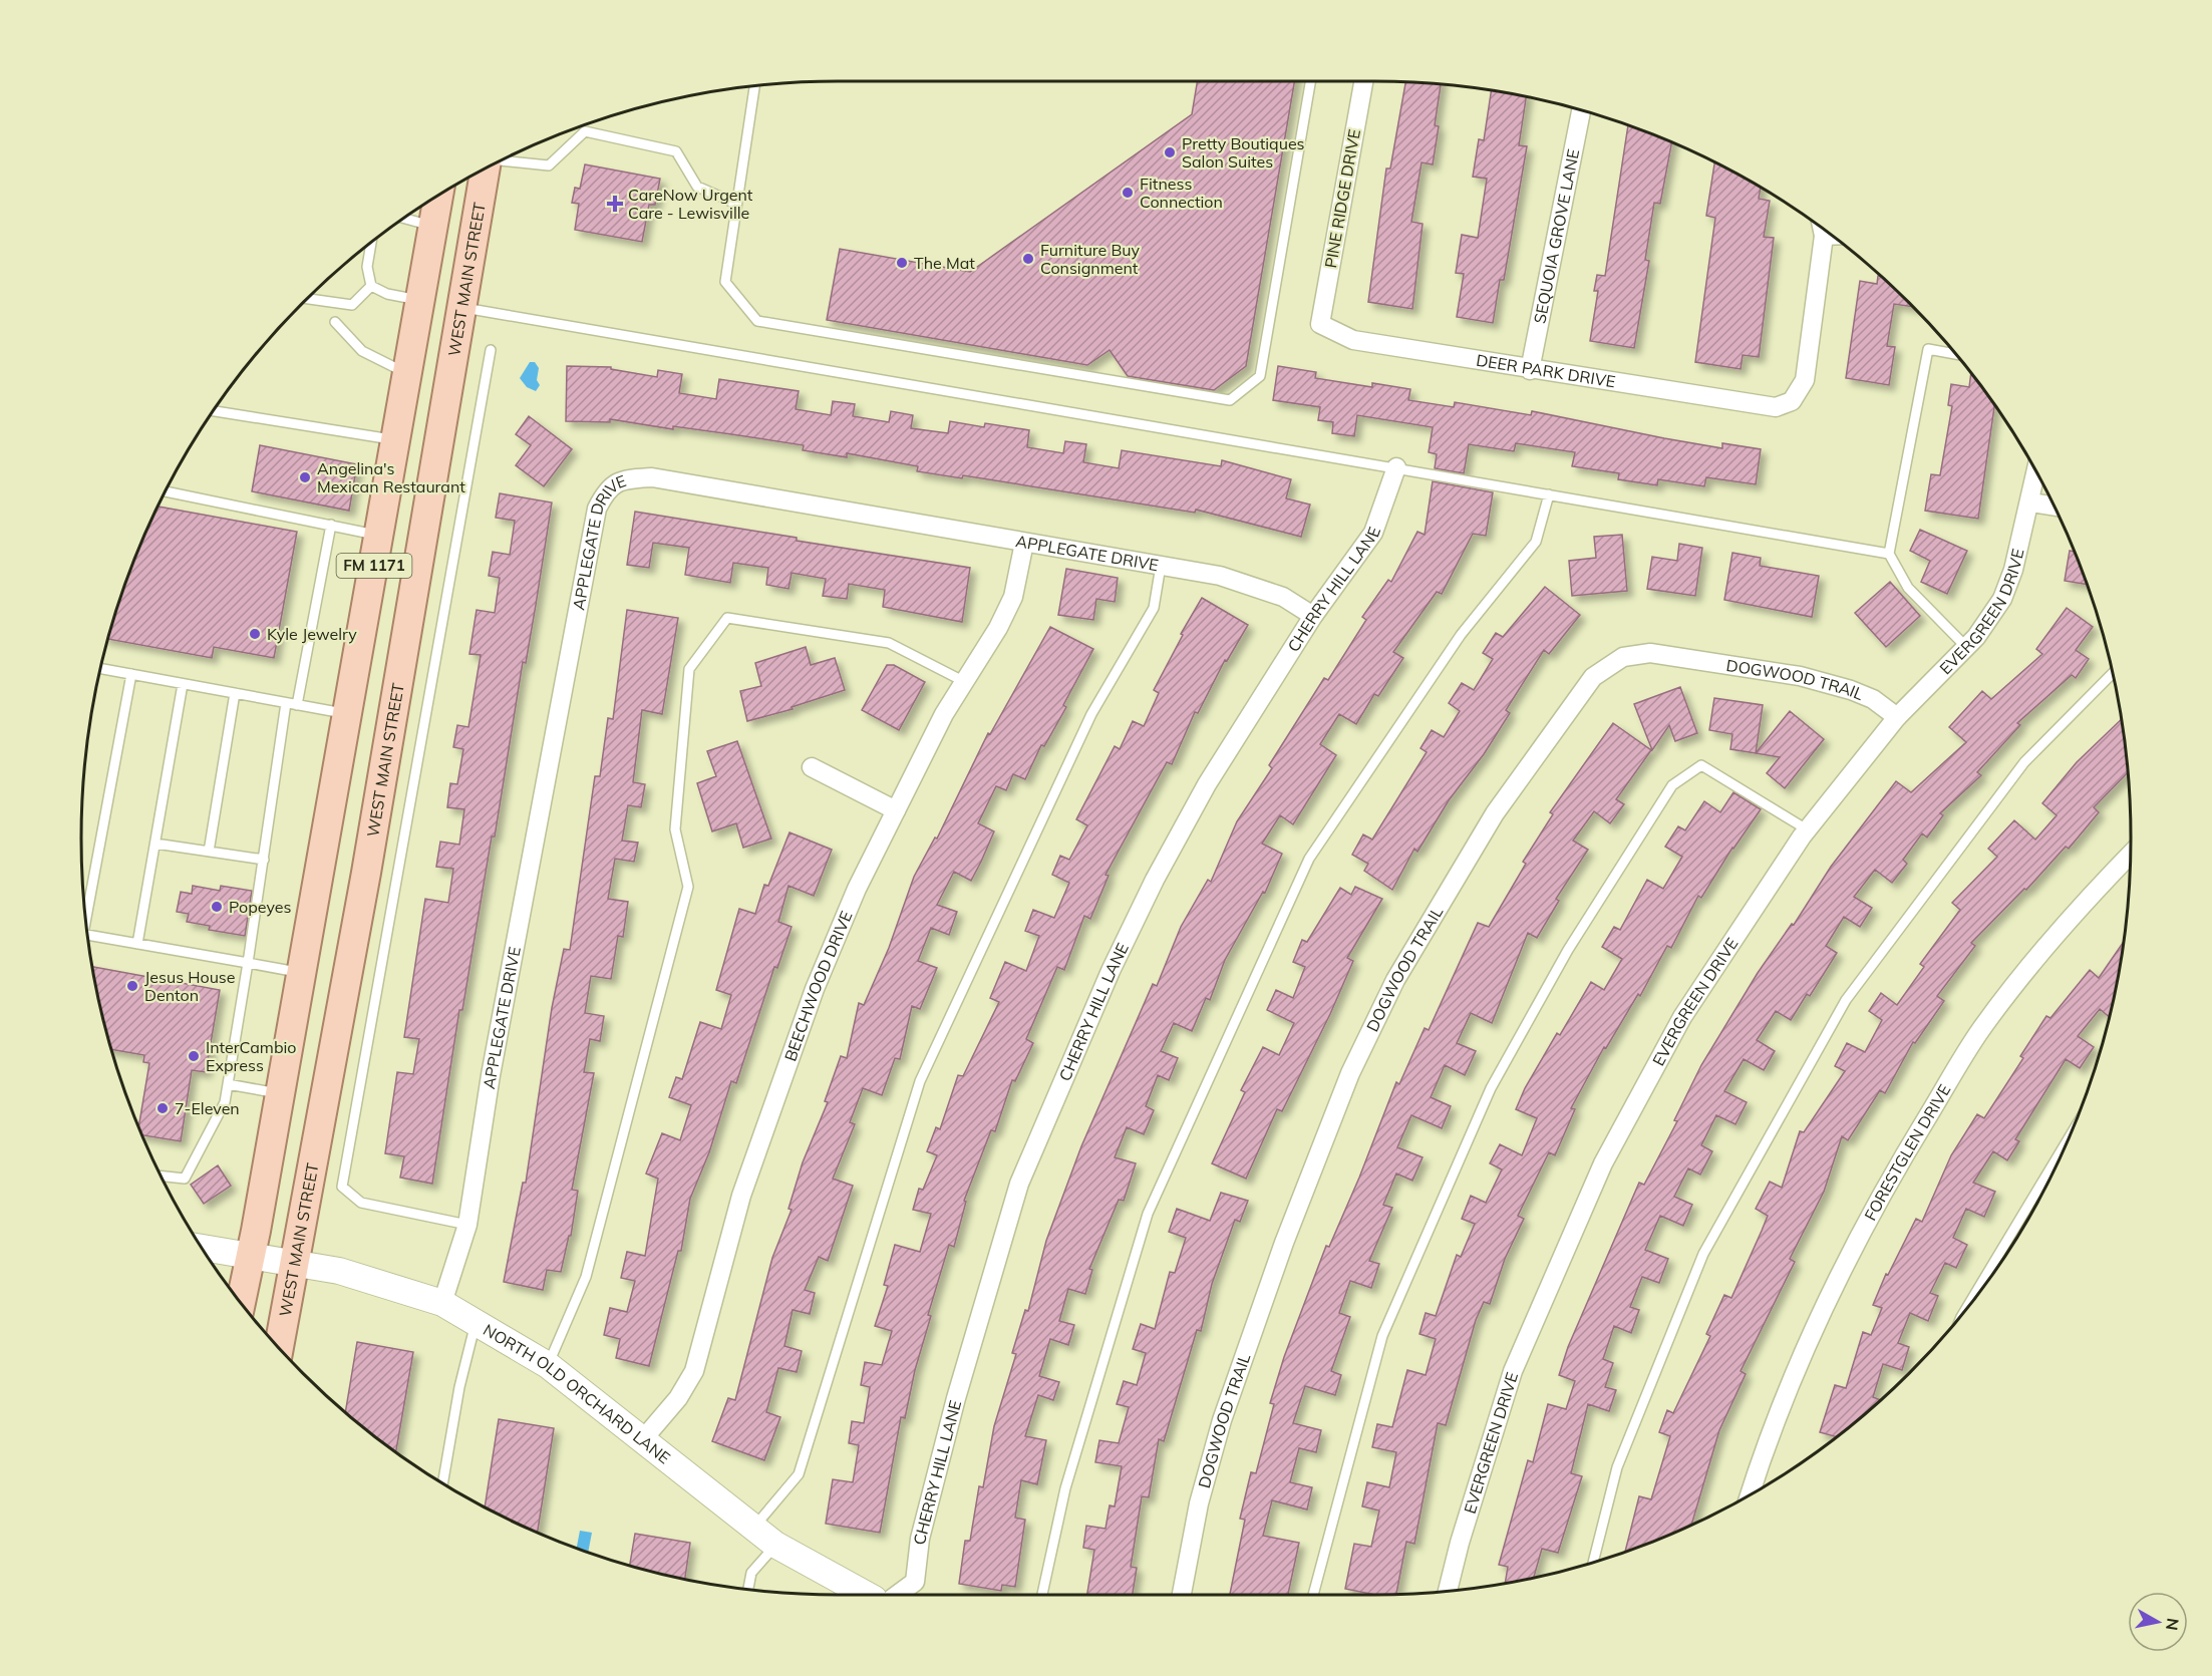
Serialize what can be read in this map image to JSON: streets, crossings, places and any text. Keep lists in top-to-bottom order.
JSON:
{
  "streets": {
    "main road": ["WEST MAIN STREET", "FM 1171"],
    "street": [
      "PINE RIDGE DRIVE",
      "SEQUOIA GROVE LANE",
      "DEER PARK DRIVE",
      "APPLEGATE DRIVE",
      "CHERRY HILL LANE",
      "EVERGREEN DRIVE",
      "DOGWOOD TRAIL",
      "BEECHWOOD DRIVE",
      "FORESTGLEN DRIVE",
      "NORTH OLD ORCHARD LANE"
    ]
  },
  "crossings": [
    ["PINE RIDGE DRIVE", "DEER PARK DRIVE"],
    ["SEQUOIA GROVE LANE", "DEER PARK DRIVE"],
    ["WEST MAIN STREET", "NORTH OLD ORCHARD LANE"],
    ["APPLEGATE DRIVE", "CHERRY HILL LANE"],
    ["APPLEGATE DRIVE", "BEECHWOOD DRIVE"],
    ["APPLEGATE DRIVE", "NORTH OLD ORCHARD LANE"],
    ["FM 1171", "NORTH OLD ORCHARD LANE"],
    ["EVERGREEN DRIVE", "DOGWOOD TRAIL"],
    ["BEECHWOOD DRIVE", "NORTH OLD ORCHARD LANE"]
  ],
  "places": {
    "other": [
      "Pretty Boutiques Salon Suites",
      "Fitness Connection",
      "Furniture Buy Consignment",
      "The Mat",
      "Angelina's Mexican Restaurant",
      "Kyle Jewelry",
      "Popeyes",
      "Jesus House Denton",
      "InterCambio Express",
      "7-Eleven"
    ],
    "health": ["CareNow Urgent Care - Lewisville"]
  },
  "north": "right"
}
